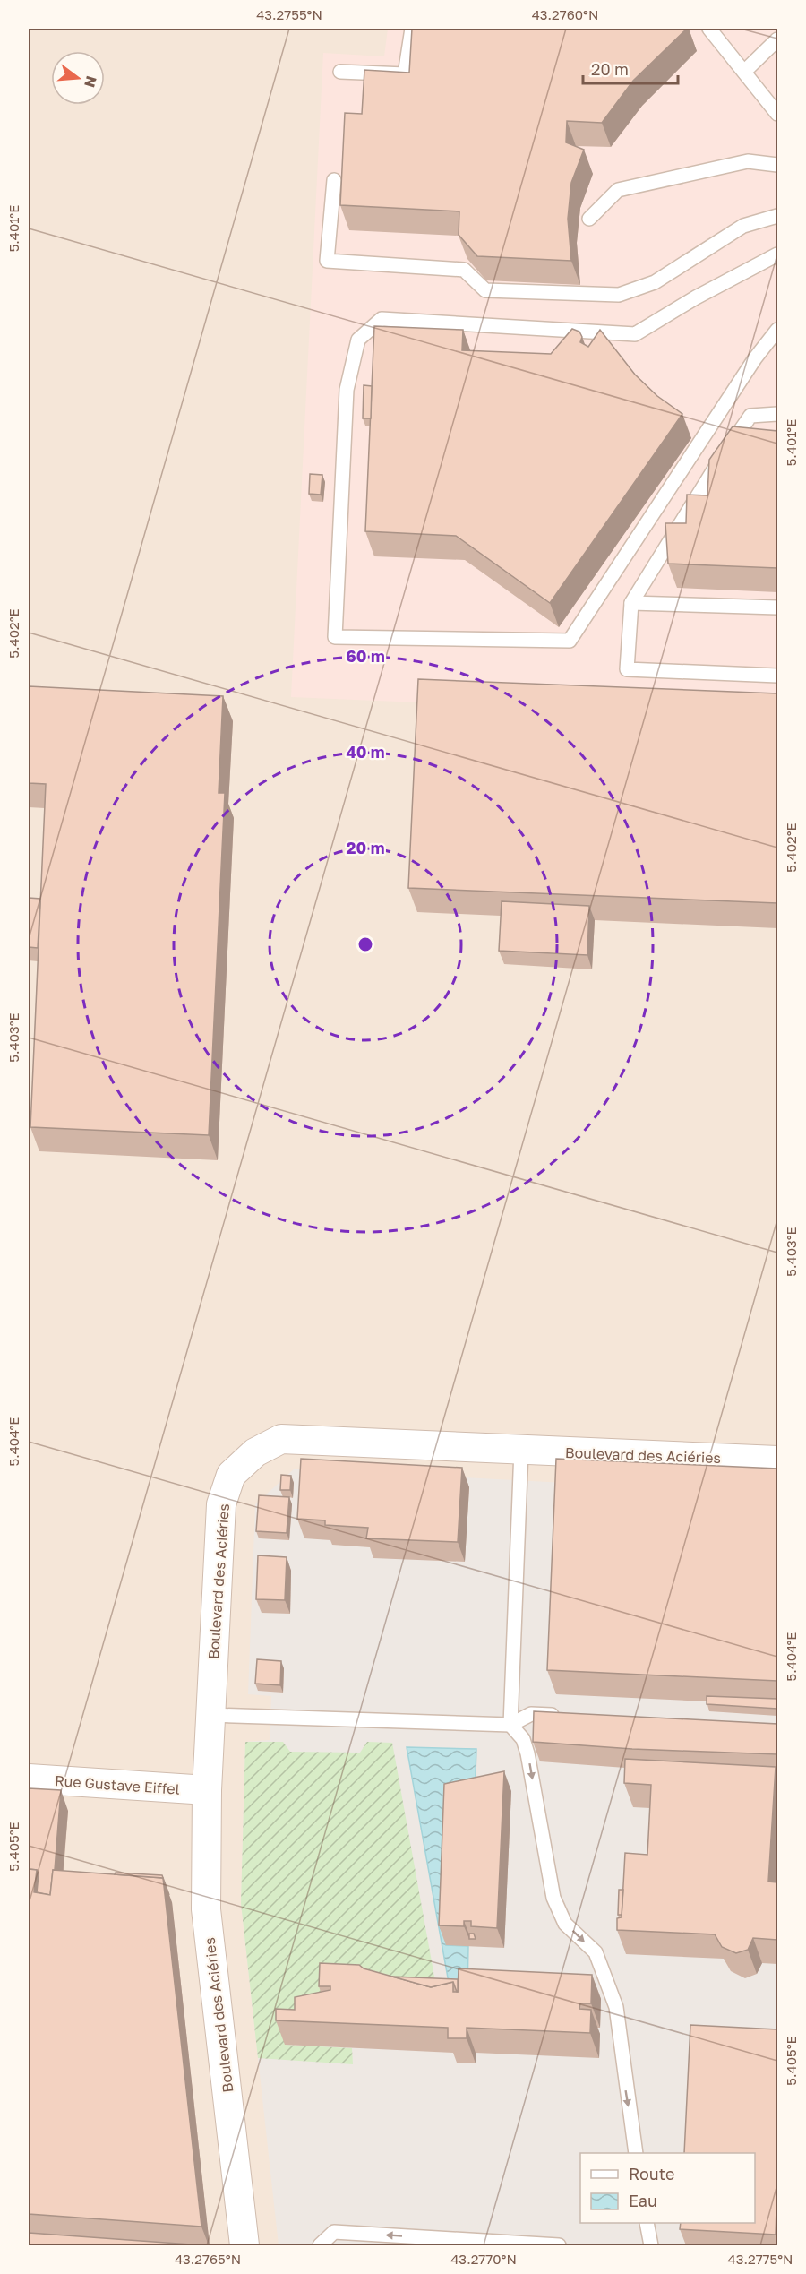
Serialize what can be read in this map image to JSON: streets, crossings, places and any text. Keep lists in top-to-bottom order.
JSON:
{
  "streets": {
    "street": ["Boulevard des Aciéries", "Rue Gustave Eiffel"]
  },
  "crossings": [
    ["Boulevard des Aciéries", "Rue Gustave Eiffel"]
  ],
  "legend": ["Route", "Eau"],
  "scale_bar": "20 m",
  "north": "right",
  "coordinates": [
    "43.2755°N",
    "43.2760°N",
    "5.401°E",
    "5.402°E",
    "5.403°E",
    "5.404°E",
    "5.405°E",
    "43.2765°N",
    "43.2770°N",
    "43.2775°N"
  ],
  "rings": ["60 m", "40 m", "20 m"]
}
